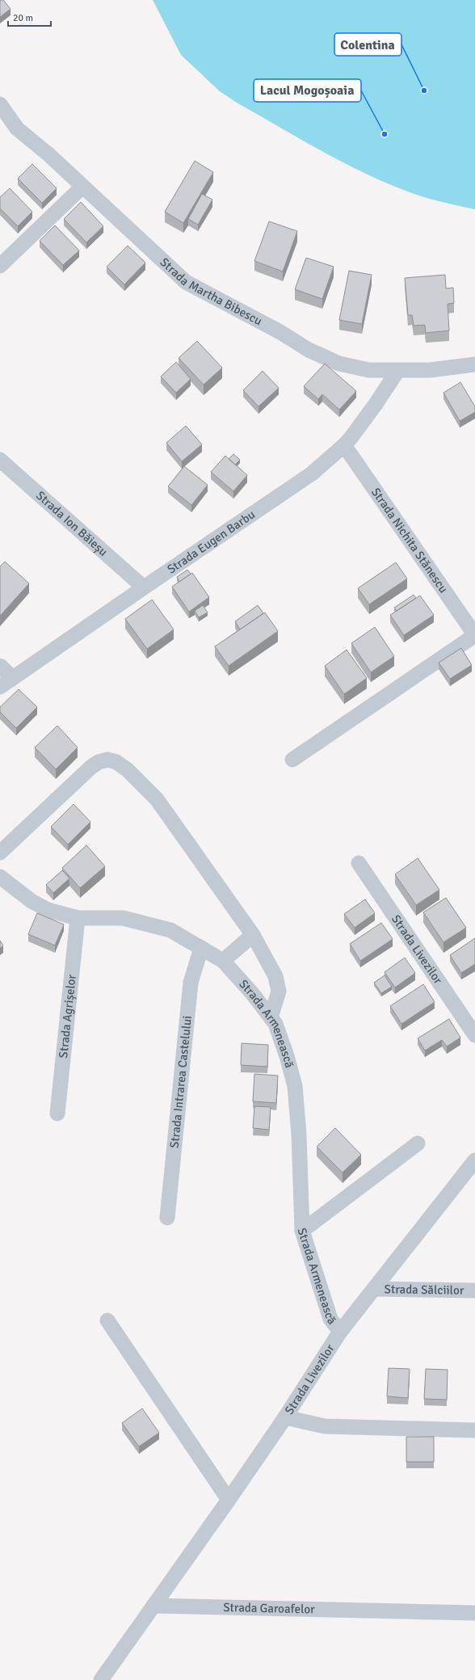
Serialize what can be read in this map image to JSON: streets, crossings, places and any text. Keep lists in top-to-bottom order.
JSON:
{
  "streets": {
    "street": [
      "Strada Martha Bibescu",
      "Strada Ion Băieșu",
      "Strada Nichita Stănescu",
      "Strada Eugen Barbu",
      "Strada Livezilor",
      "Strada Agrișelor",
      "Strada Armenească",
      "Strada Intrarea Castelului",
      "Strada Sălciilor",
      "Strada Garoafelor"
    ]
  },
  "crossings": [
    ["Strada Martha Bibescu", "Strada Eugen Barbu"],
    ["Strada Ion Băieșu", "Strada Eugen Barbu"],
    ["Strada Nichita Stănescu", "Strada Eugen Barbu"],
    ["Strada Livezilor", "Strada Armenească"],
    ["Strada Livezilor", "Strada Sălciilor"],
    ["Strada Livezilor", "Strada Garoafelor"],
    ["Strada Agrișelor", "Strada Armenească"],
    ["Strada Armenească", "Strada Intrarea Castelului"]
  ],
  "places": ["Colentina", "Lacul Mogoșoaia"],
  "scale_bar": "20 m"
}
